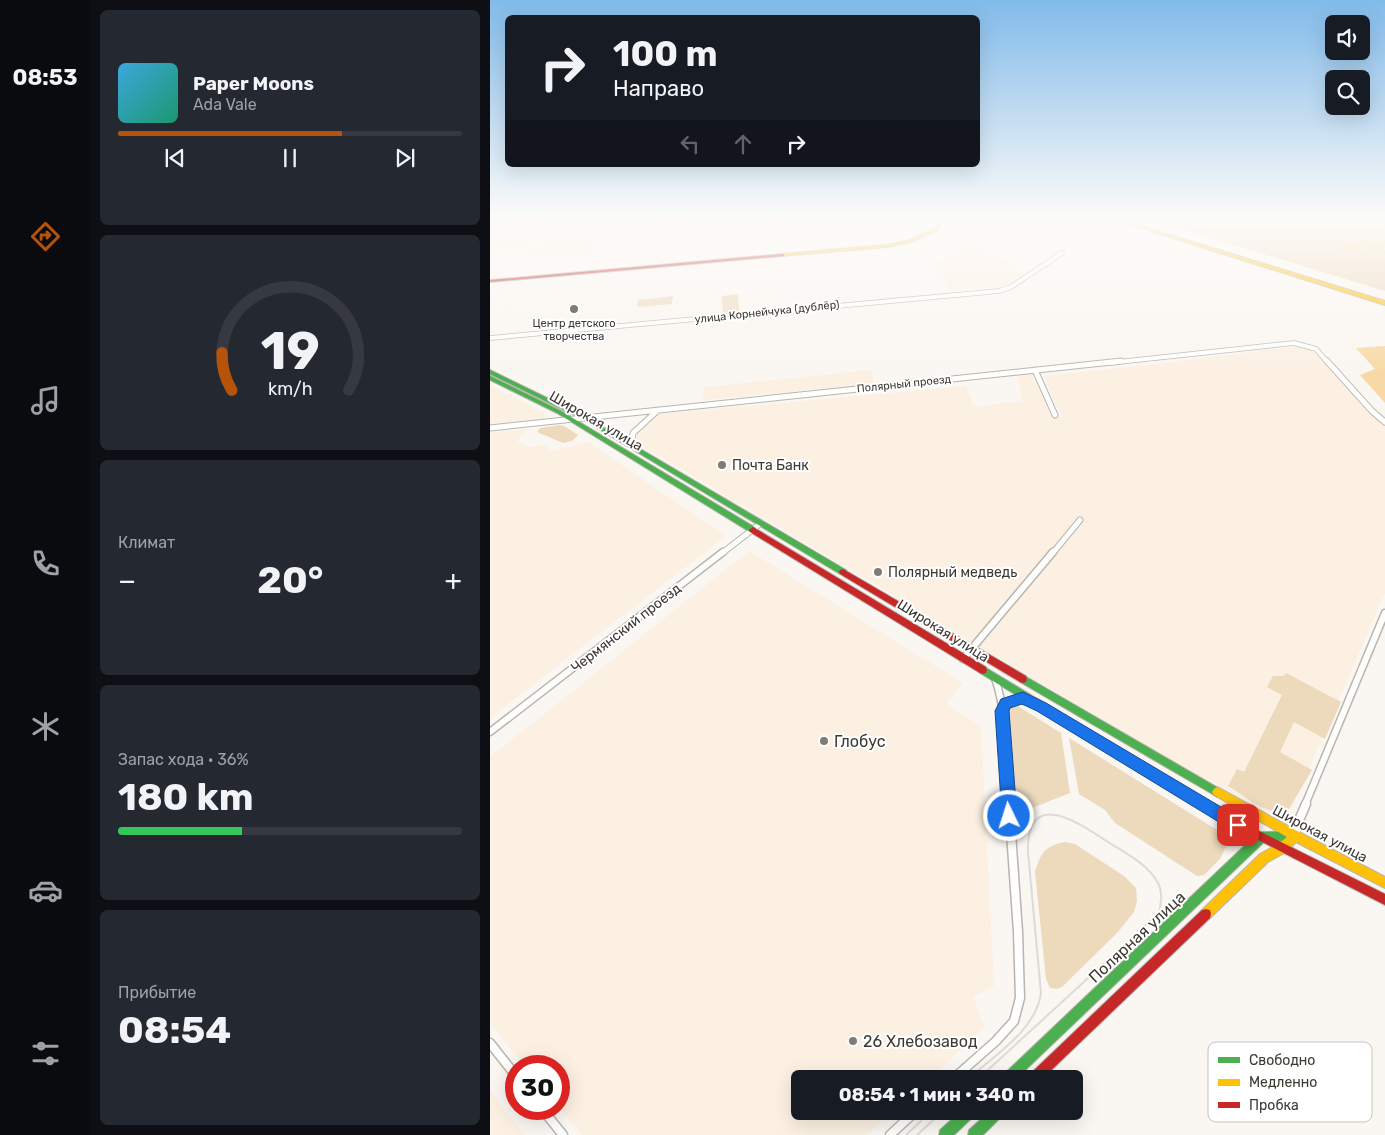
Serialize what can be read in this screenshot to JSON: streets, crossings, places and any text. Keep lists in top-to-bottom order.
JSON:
{
  "streets": {
    "main road": ["Широкая улица", "Полярная улица"],
    "street": ["улица Корнейчука (дублёр)", "Полярный проезд", "Чермянский проезд"]
  },
  "crossings": [
    ["Полярный проезд", "Широкая улица"],
    ["Широкая улица", "Чермянский проезд"],
    ["Широкая улица", "Полярная улица"]
  ],
  "places": [
    "Центр детского творчества",
    "Почта Банк",
    "Полярный медведь",
    "Глобус",
    "26 Хлебозавод"
  ],
  "legend": ["Свободно", "Медленно", "Пробка"],
  "page": {
    "tabs": "08:53",
    "turn": ["100 m", "Направо"],
    "song": ["Paper Moons", "Ada Vale"],
    "tile": [
      "Климат",
      ["Запас хода · 36%", "180 km"],
      ["Прибытие", "08:54"]
    ],
    "heat": ["−", "20°", "+"],
    "limit": "30",
    "trip": "08:54 · 1 мин · 340 m",
    "gauge": ["19", "km/h"]
  }
}
